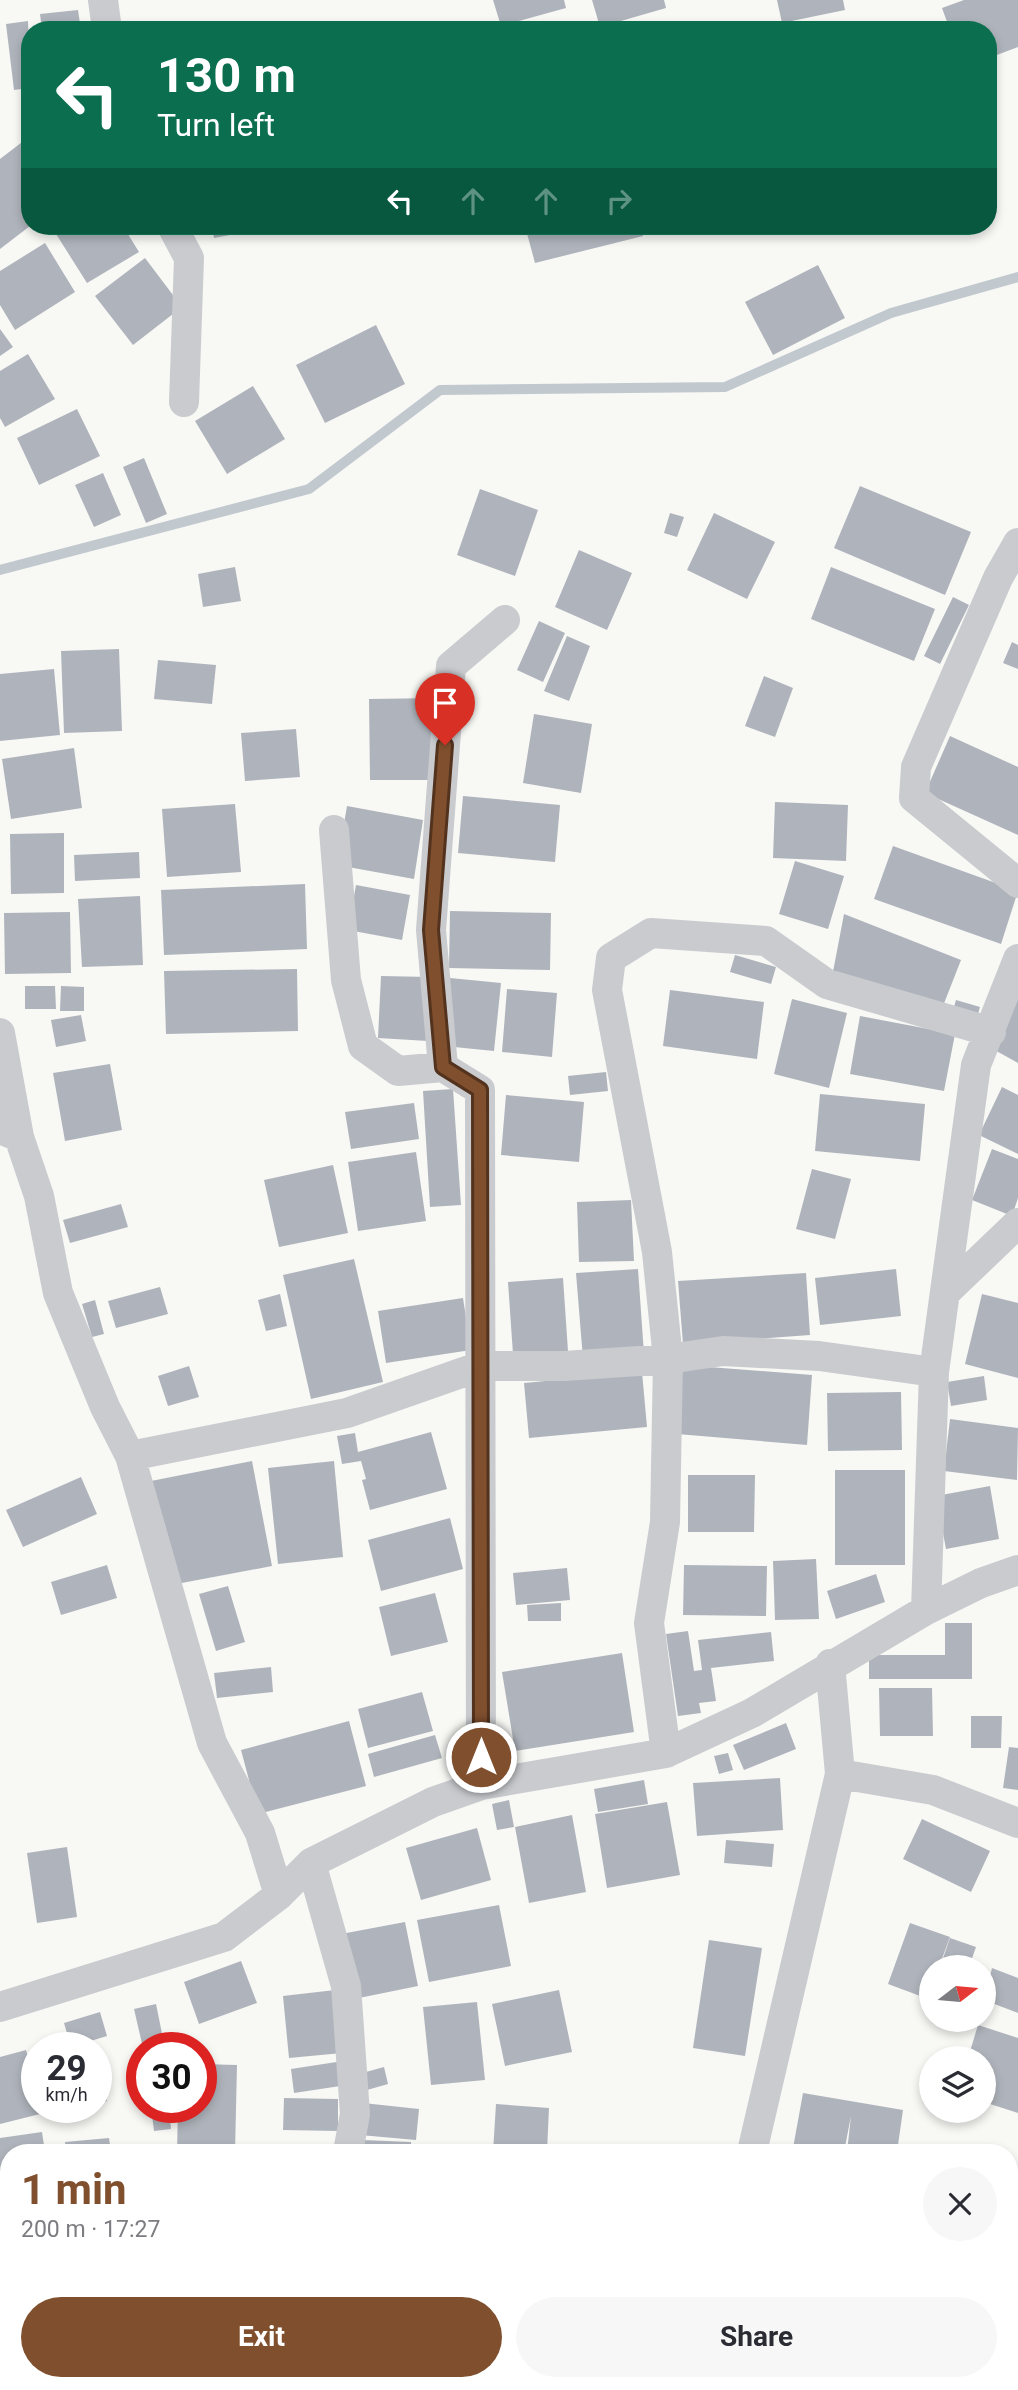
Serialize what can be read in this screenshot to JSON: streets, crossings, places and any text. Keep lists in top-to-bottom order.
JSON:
{
  "north": "right",
  "page": {
    "turn": ["130 m", "Turn left"],
    "speed": "29 km/h",
    "limit": "30",
    "heading": ["1 min", "200 m · 17:27"],
    "buttons": ["Exit", "Share"]
  }
}
